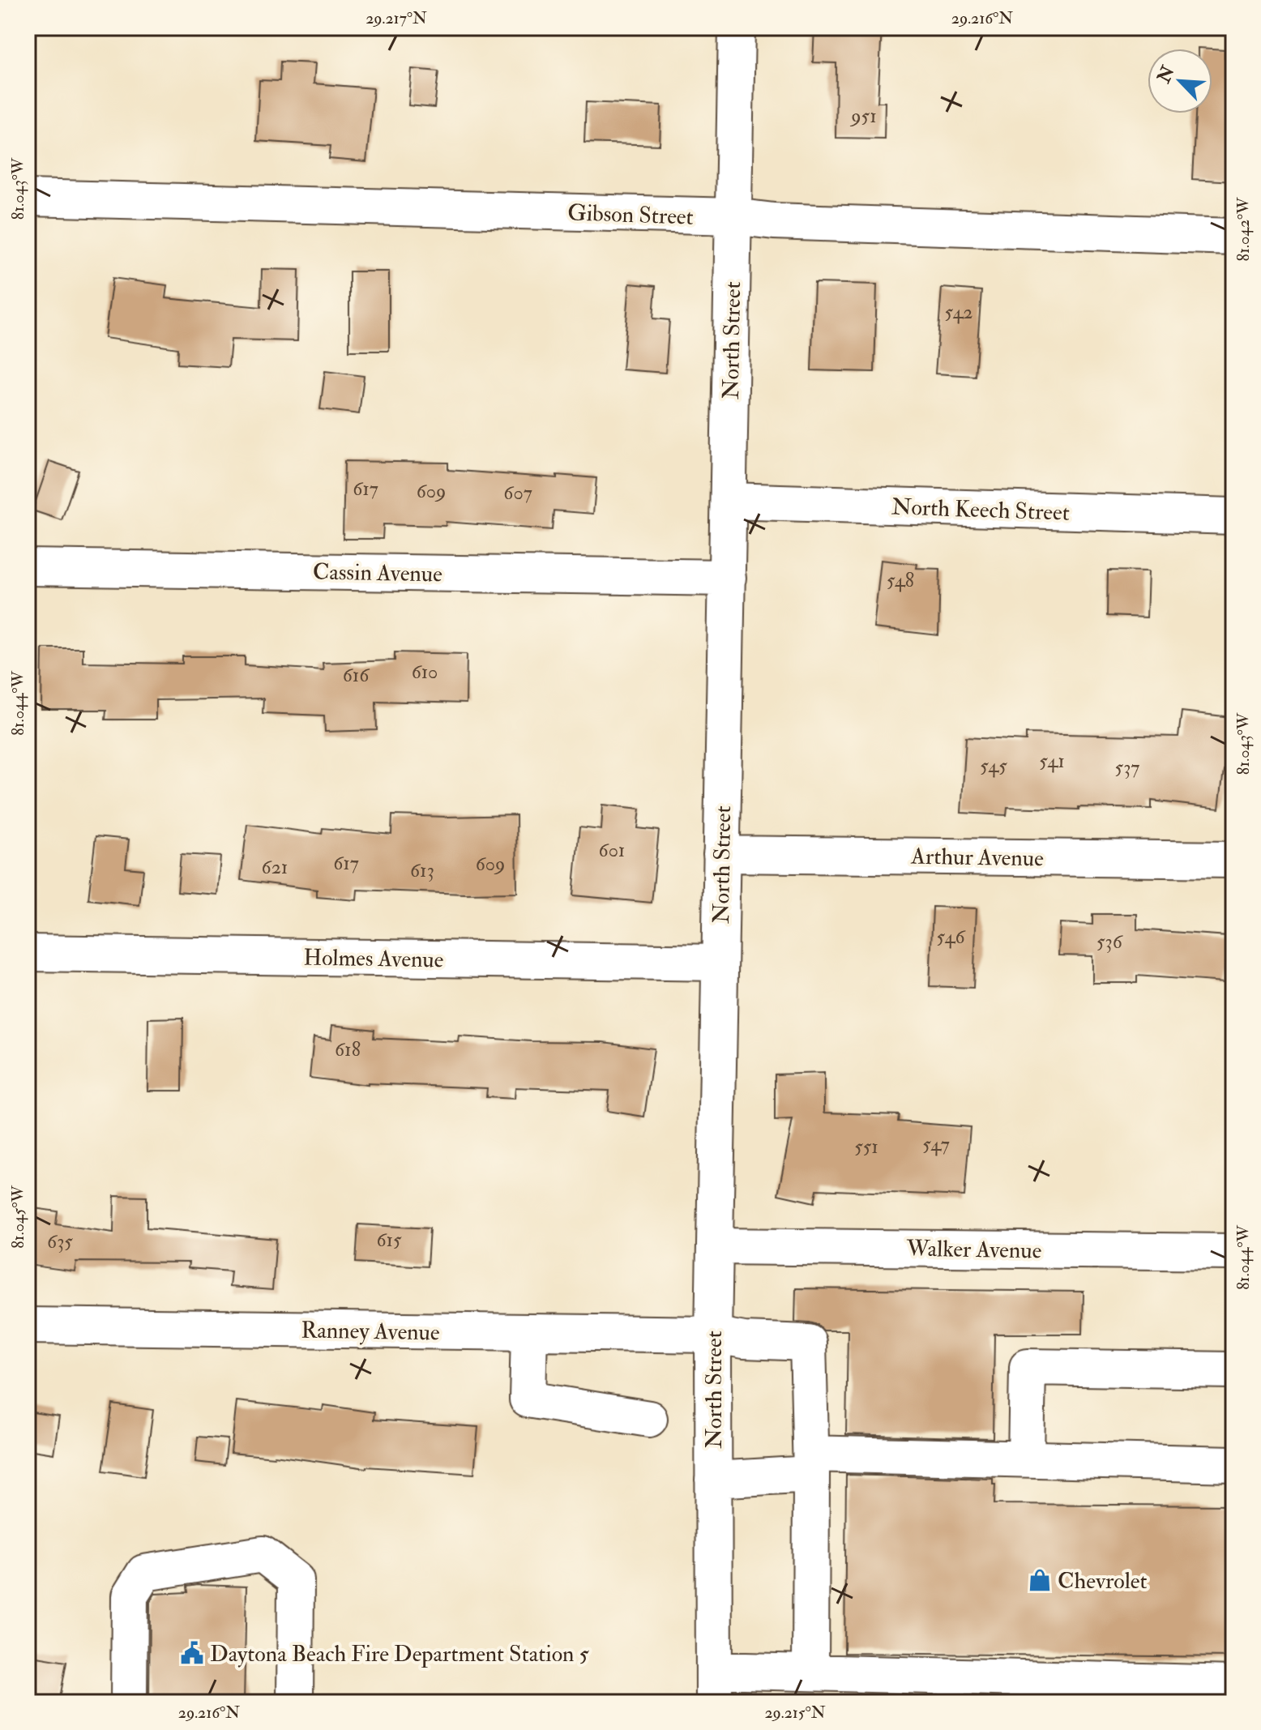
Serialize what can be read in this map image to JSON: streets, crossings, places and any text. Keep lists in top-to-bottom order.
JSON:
{
  "streets": {
    "street": [
      "Gibson Street",
      "North Street",
      "North Keech Street",
      "Cassin Avenue",
      "Arthur Avenue",
      "Holmes Avenue",
      "Walker Avenue",
      "Ranney Avenue"
    ]
  },
  "crossings": [
    ["Gibson Street", "North Street"],
    ["North Street", "North Keech Street"],
    ["North Street", "Cassin Avenue"],
    ["North Street", "Arthur Avenue"],
    ["North Street", "Holmes Avenue"],
    ["North Street", "Walker Avenue"],
    ["North Street", "Ranney Avenue"]
  ],
  "places": {
    "shop": ["Chevrolet"],
    "public building": ["Daytona Beach Fire Department Station 5"]
  },
  "house_numbers": [
    "951",
    "542",
    "617",
    "609",
    "607",
    "548",
    "610",
    "616",
    "541",
    "545",
    "537",
    "601",
    "617",
    "609",
    "621",
    "613",
    "546",
    "536",
    "618",
    "547",
    "551",
    "615",
    "635"
  ],
  "north": "top left",
  "coordinates": [
    "29.217°N",
    "29.216°N",
    "81.043°W",
    "81.042°W",
    "81.044°W",
    "81.045°W",
    "29.215°N"
  ]
}
